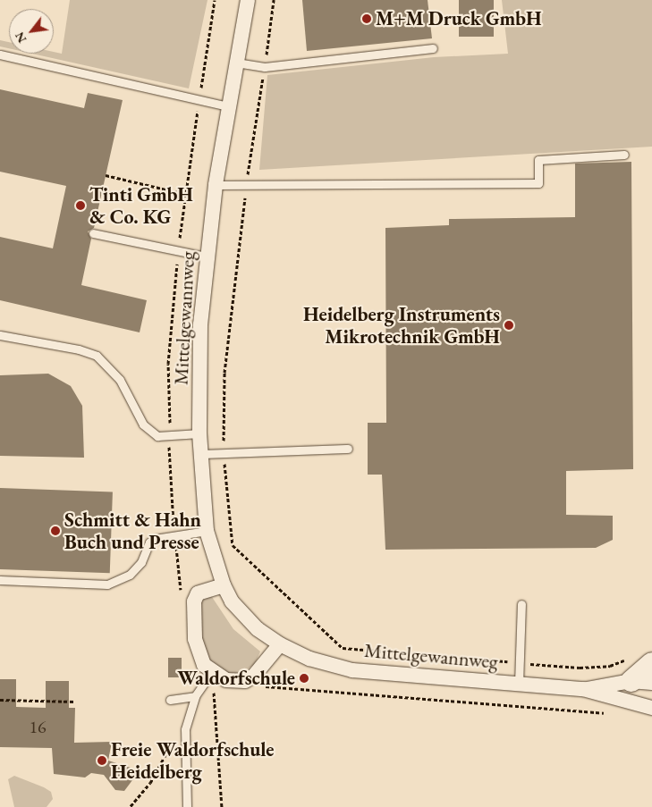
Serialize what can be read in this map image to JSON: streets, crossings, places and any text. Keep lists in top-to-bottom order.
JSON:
{
  "streets": {
    "street": ["Mittelgewannweg"]
  },
  "places": [
    "M+M Druck GmbH",
    "Tinti GmbH & Co. KG",
    "Heidelberg Instruments Mikrotechnik GmbH",
    "Schmitt & Hahn Buch und Presse",
    "Waldorfschule",
    "Freie Waldorfschule Heidelberg"
  ],
  "house_numbers": ["16"],
  "north": "bottom left"
}
